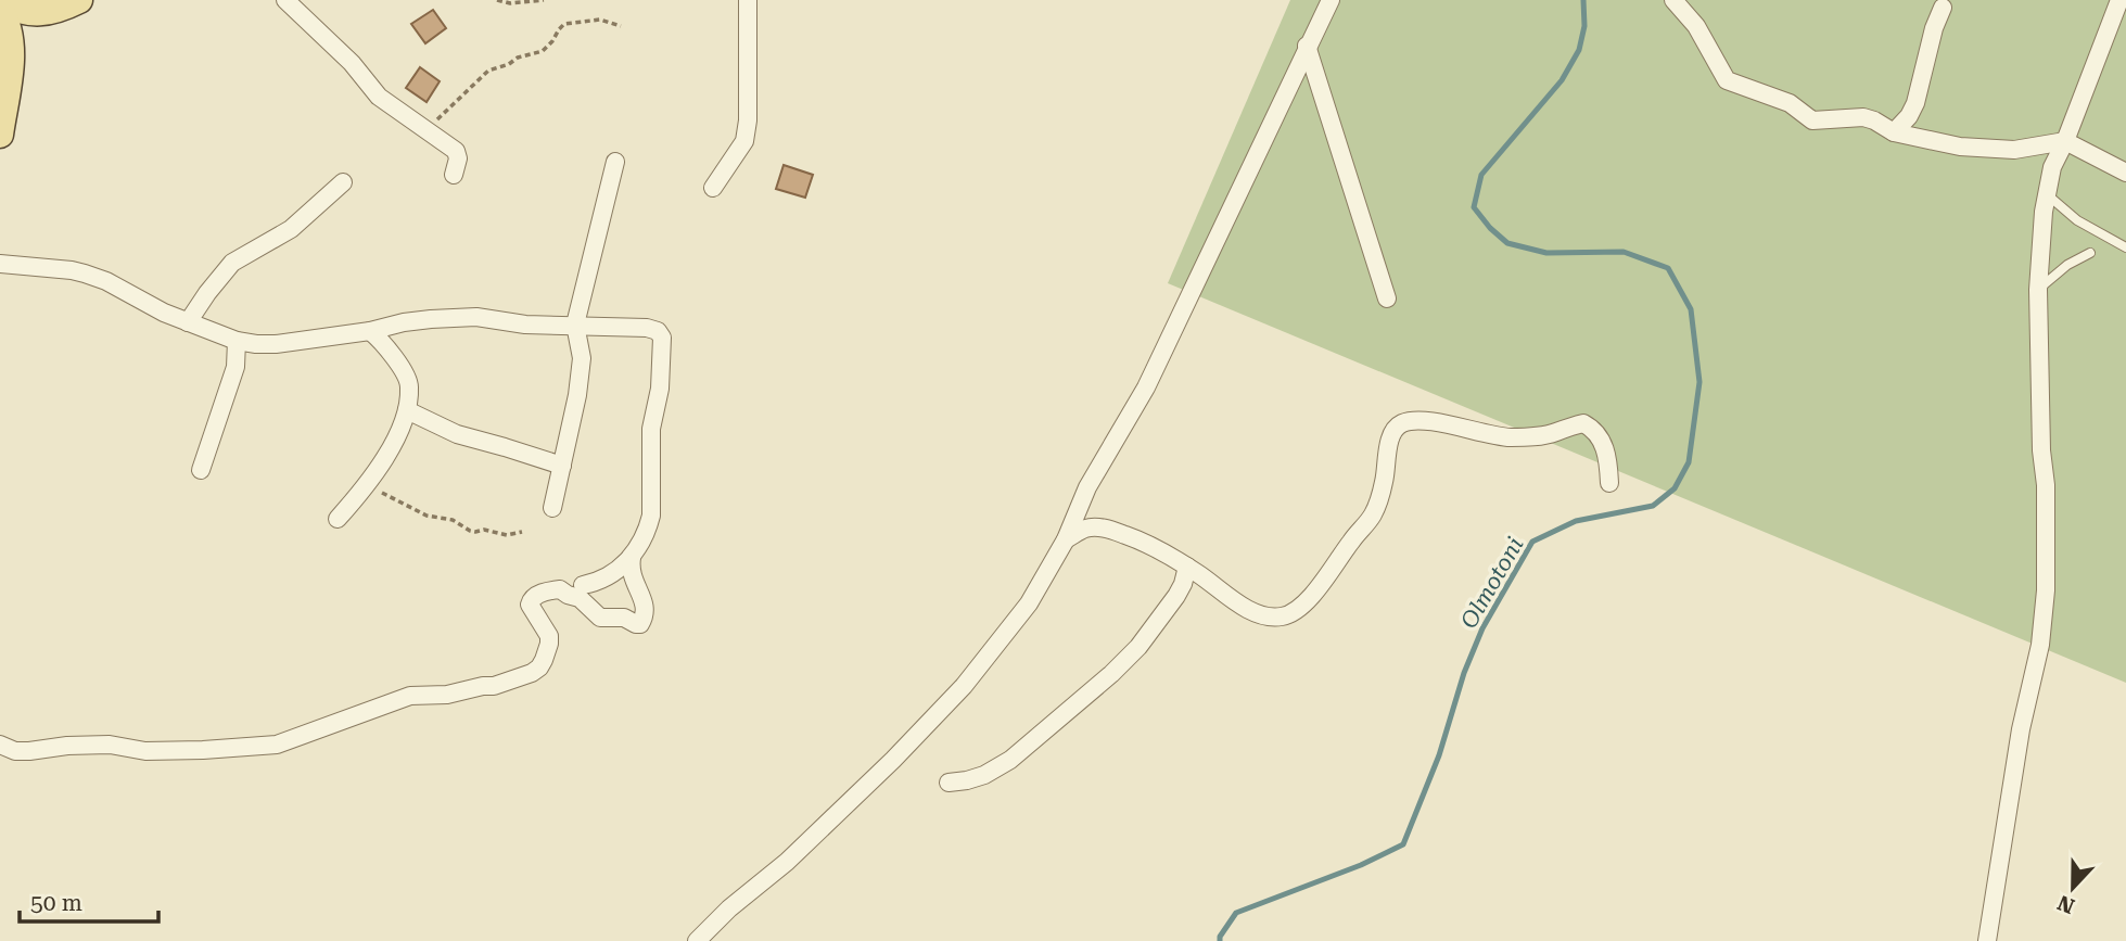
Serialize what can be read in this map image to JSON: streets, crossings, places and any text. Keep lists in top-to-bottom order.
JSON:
{
  "water": ["Olmotoni"],
  "scale_bar": "50 m",
  "north": "bottom"
}
